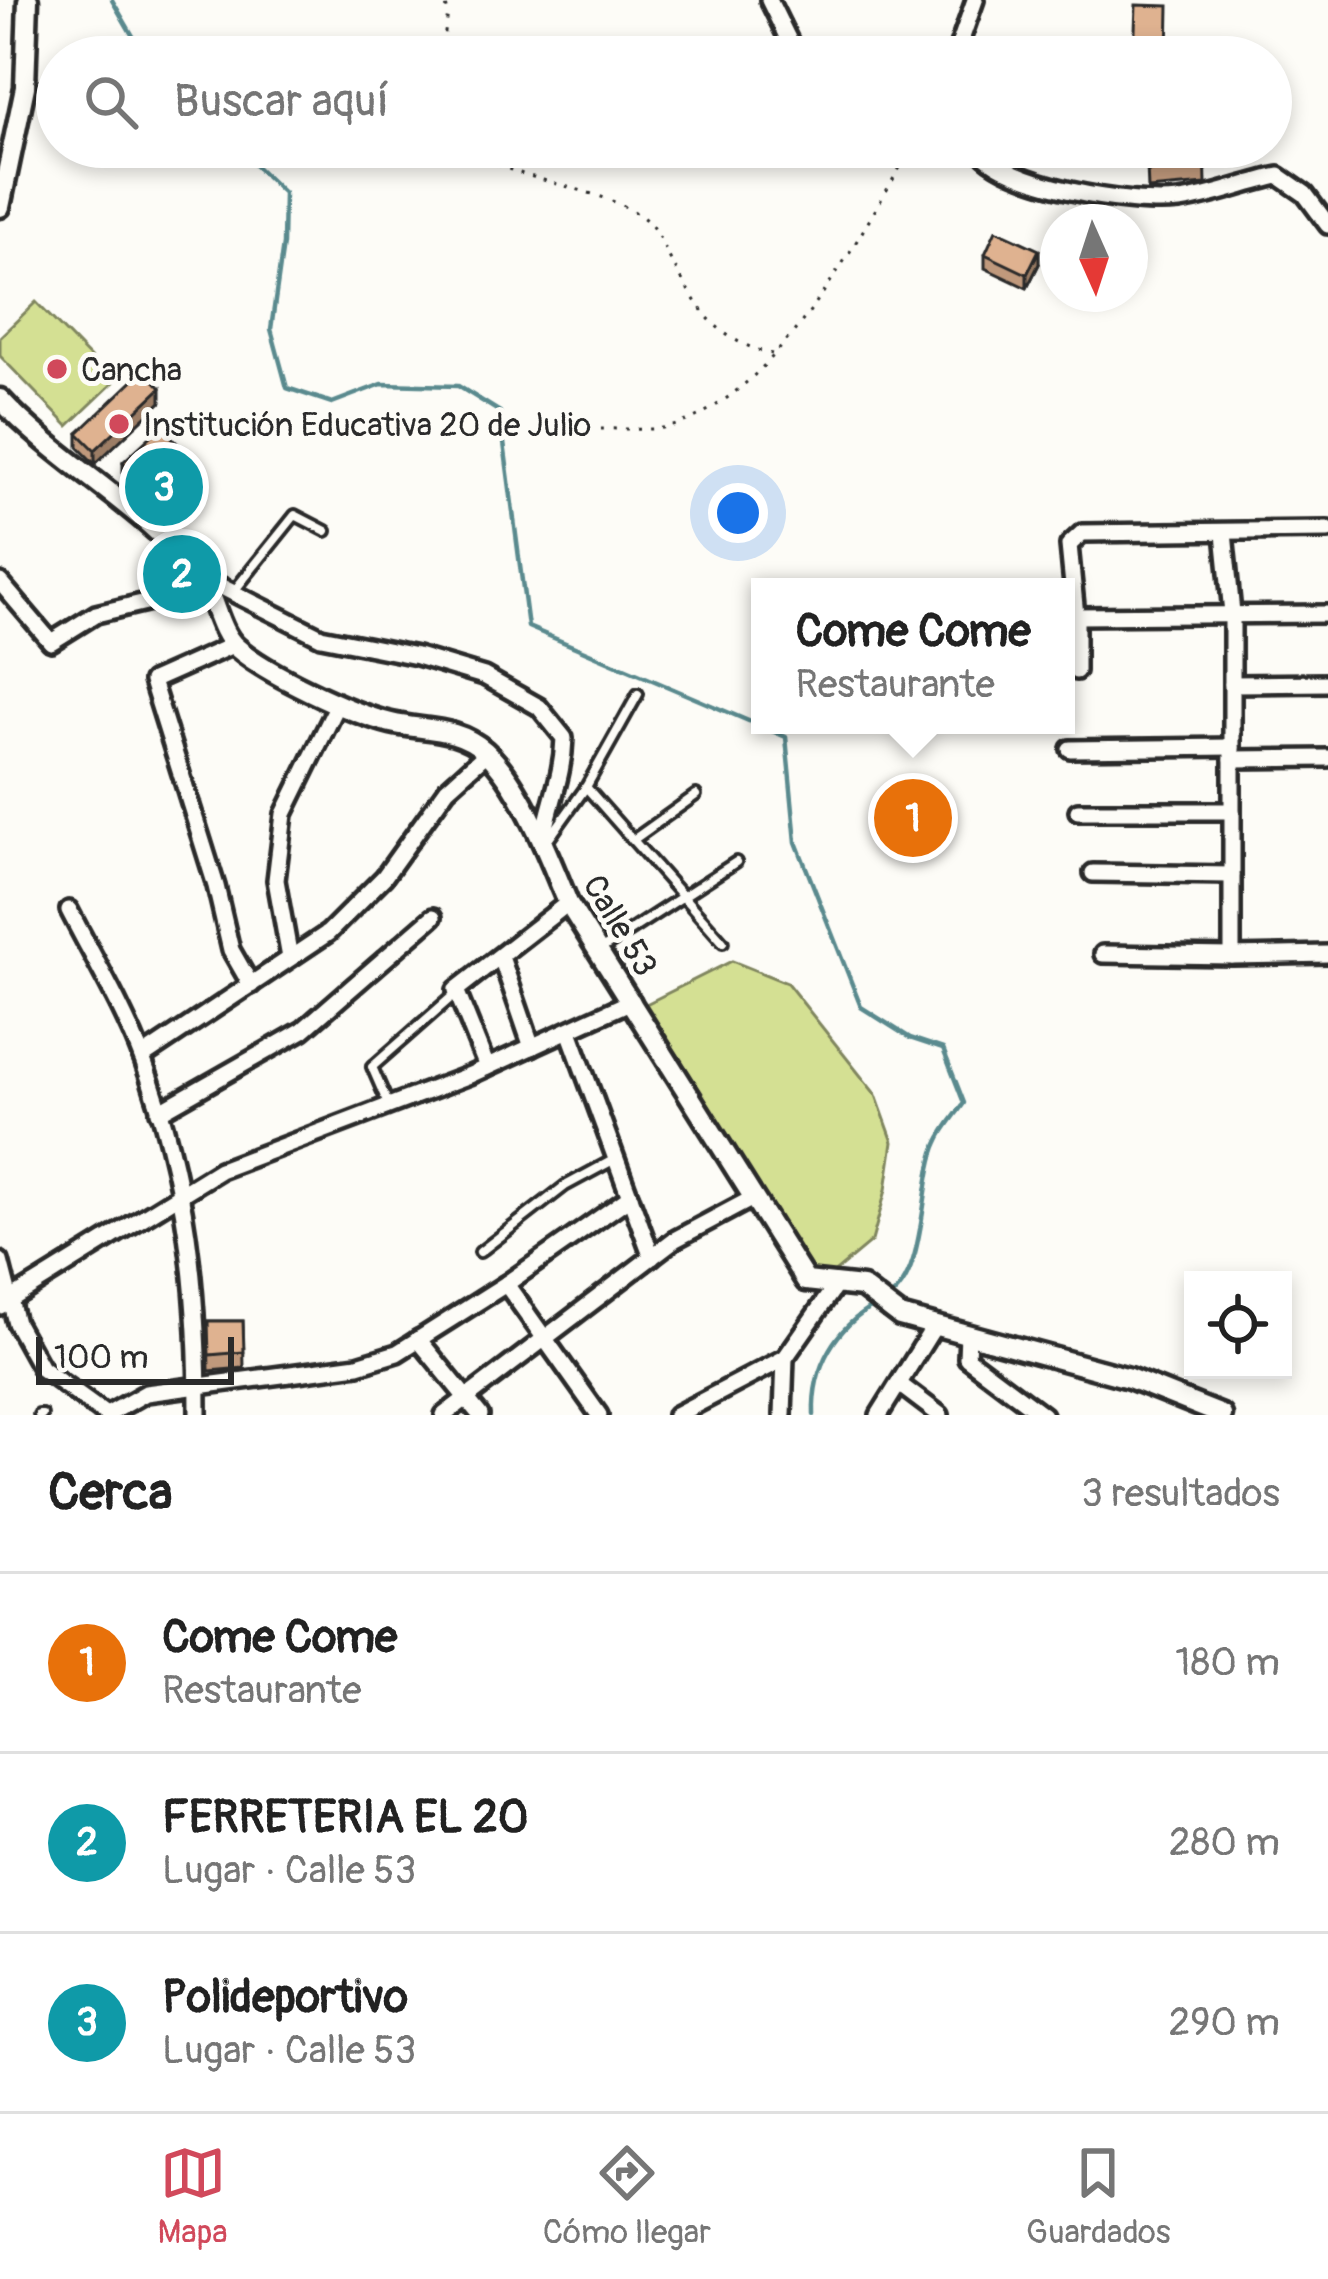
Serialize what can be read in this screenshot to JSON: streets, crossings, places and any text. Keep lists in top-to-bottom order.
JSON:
{
  "streets": {
    "street": ["Calle 53"]
  },
  "places": ["Cancha", "Institución Educativa 20 de Julio"],
  "scale_bar": "100 m",
  "north": "bottom",
  "page": {
    "search": "Buscar aquí",
    "pins": ["3", "2", "1"],
    "popup": ["Come Come", "Restaurante"],
    "scale": "100 m",
    "heading": ["Cerca", "3 resultados"],
    "list": [
      {
        "mark": "1",
        "name": "Come Come",
        "note": "Restaurante",
        "value": "180 m"
      },
      {
        "mark": "2",
        "name": "FERRETERIA EL 20",
        "note": "Lugar · Calle 53",
        "value": "280 m"
      },
      {
        "mark": "3",
        "name": "Polideportivo",
        "note": "Lugar · Calle 53",
        "value": "290 m"
      }
    ],
    "nav": ["Mapa", "Cómo llegar", "Guardados"]
  }
}
